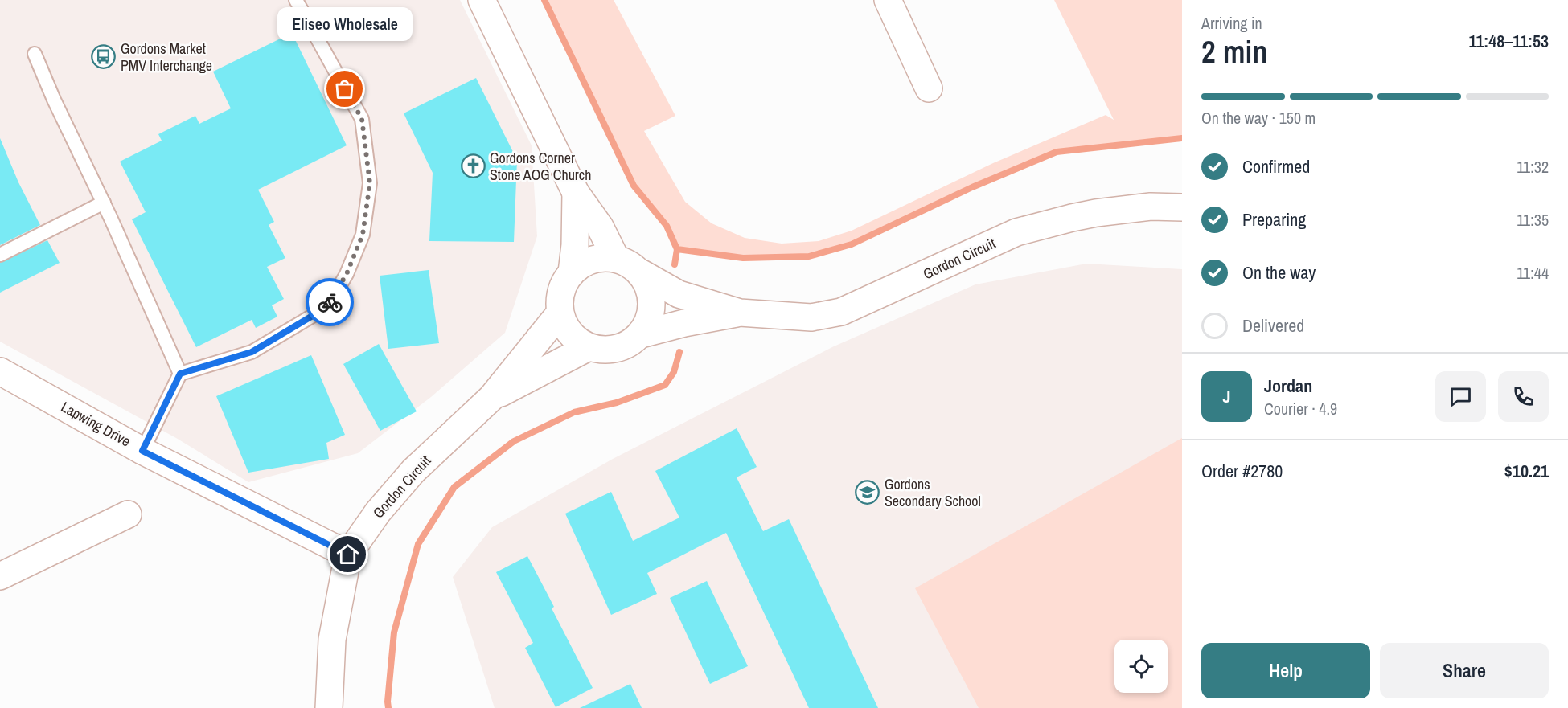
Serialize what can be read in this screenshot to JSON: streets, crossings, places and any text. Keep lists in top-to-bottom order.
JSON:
{
  "streets": {
    "main road": ["Gordon Circuit", "Lapwing Drive"]
  },
  "crossings": [
    ["Gordon Circuit", "Lapwing Drive"]
  ],
  "places": {
    "bus stop": ["Gordons Market PMV Interchange"],
    "other": ["Eliseo Wholesale"],
    "church": ["Gordons Corner Stone AOG Church"],
    "school or university": ["Gordons Secondary School"]
  },
  "page": {
    "heading": ["2 min", "Arriving in", "11:48–11:53"],
    "panel": [
      "Jordan",
      "Courier · 4.9",
      "Order #2780",
      "$10.21"
    ],
    "bubble": "Eliseo Wholesale",
    "bar": "On the way · 150 m",
    "list": [
      ["Confirmed", "11:32"],
      ["Preparing", "11:35"],
      ["On the way", "11:44"],
      "Delivered"
    ],
    "round": "J",
    "buttons": ["Help", "Share"]
  }
}
